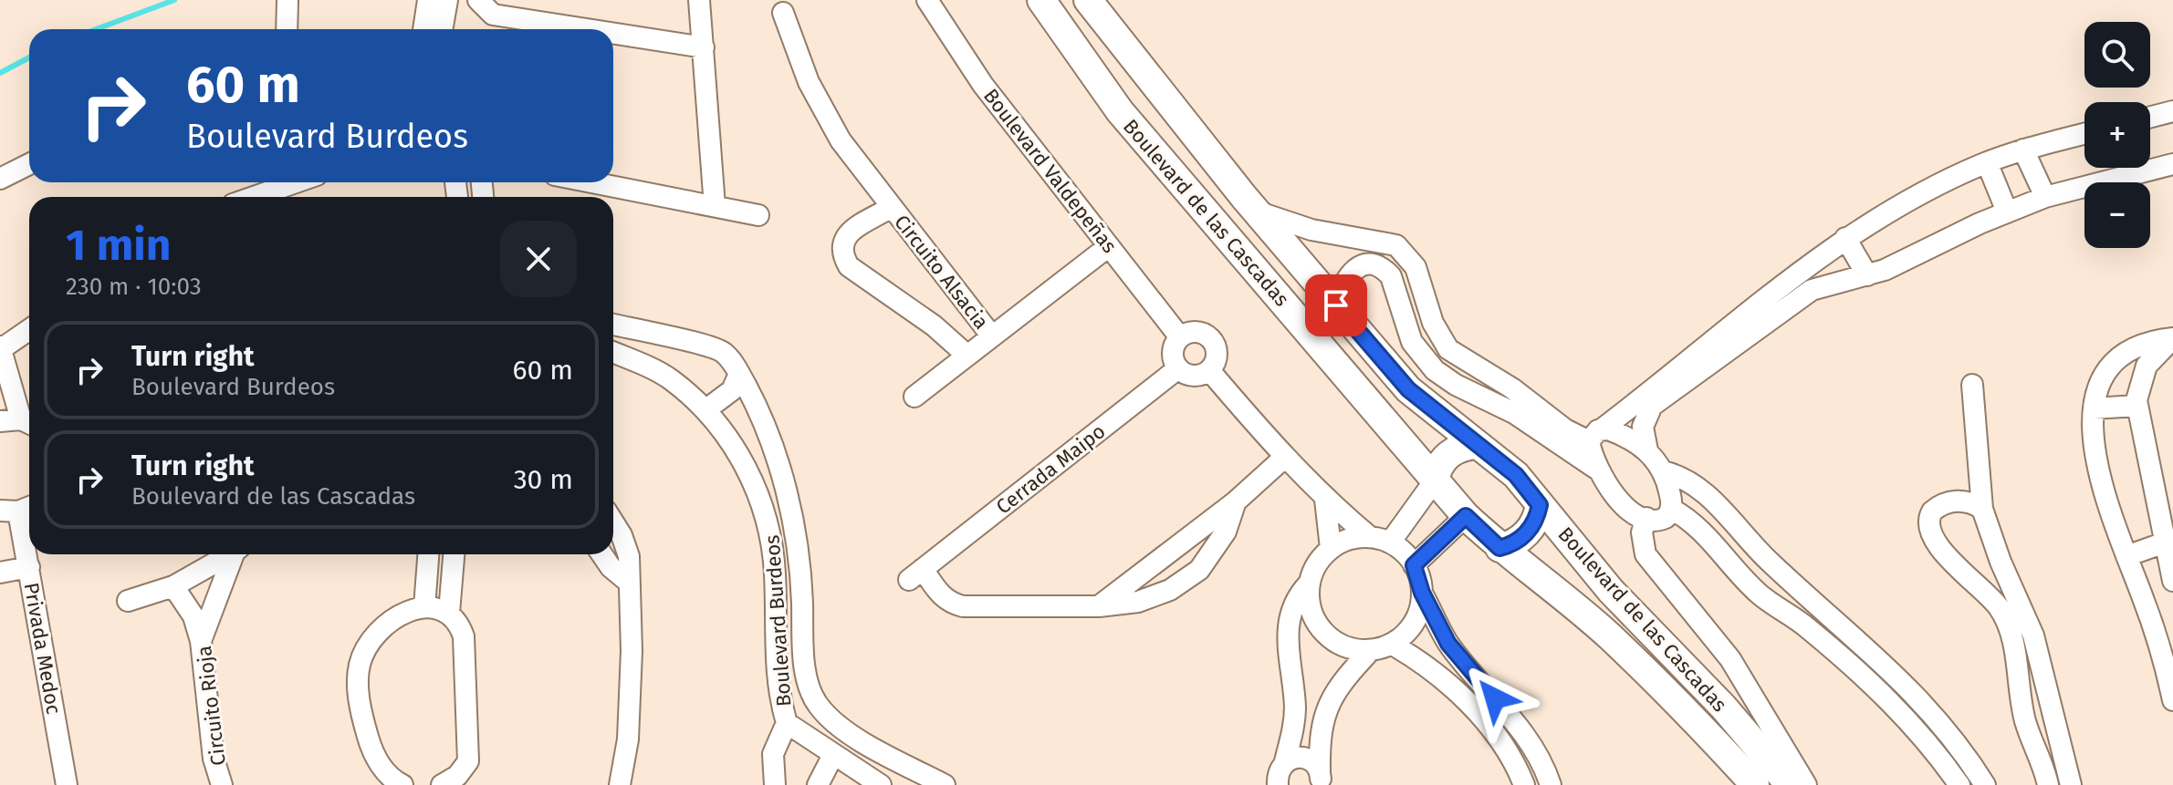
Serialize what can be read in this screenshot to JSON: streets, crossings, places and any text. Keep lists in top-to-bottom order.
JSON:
{
  "streets": {
    "main road": ["Boulevard de las Cascadas"],
    "street": [
      "Boulevard Valdepeñas",
      "Circuito Alsacia",
      "Cerrada Maipo",
      "Boulevard Burdeos",
      "Privada Medoc",
      "Circuito Rioja"
    ]
  },
  "crossings": [
    ["Boulevard Valdepeñas", "Circuito Alsacia"],
    ["Boulevard Valdepeñas", "Cerrada Maipo"]
  ],
  "page": {
    "map_buttons": ["+", "−"],
    "turn": ["60 m", "Boulevard Burdeos"],
    "heading": ["1 min", "230 m · 10:03"],
    "list": [
      {
        "name": "Turn right",
        "note": "Boulevard Burdeos",
        "value": "60 m"
      },
      {
        "name": "Turn right",
        "note": "Boulevard de las Cascadas",
        "value": "30 m"
      }
    ]
  }
}
